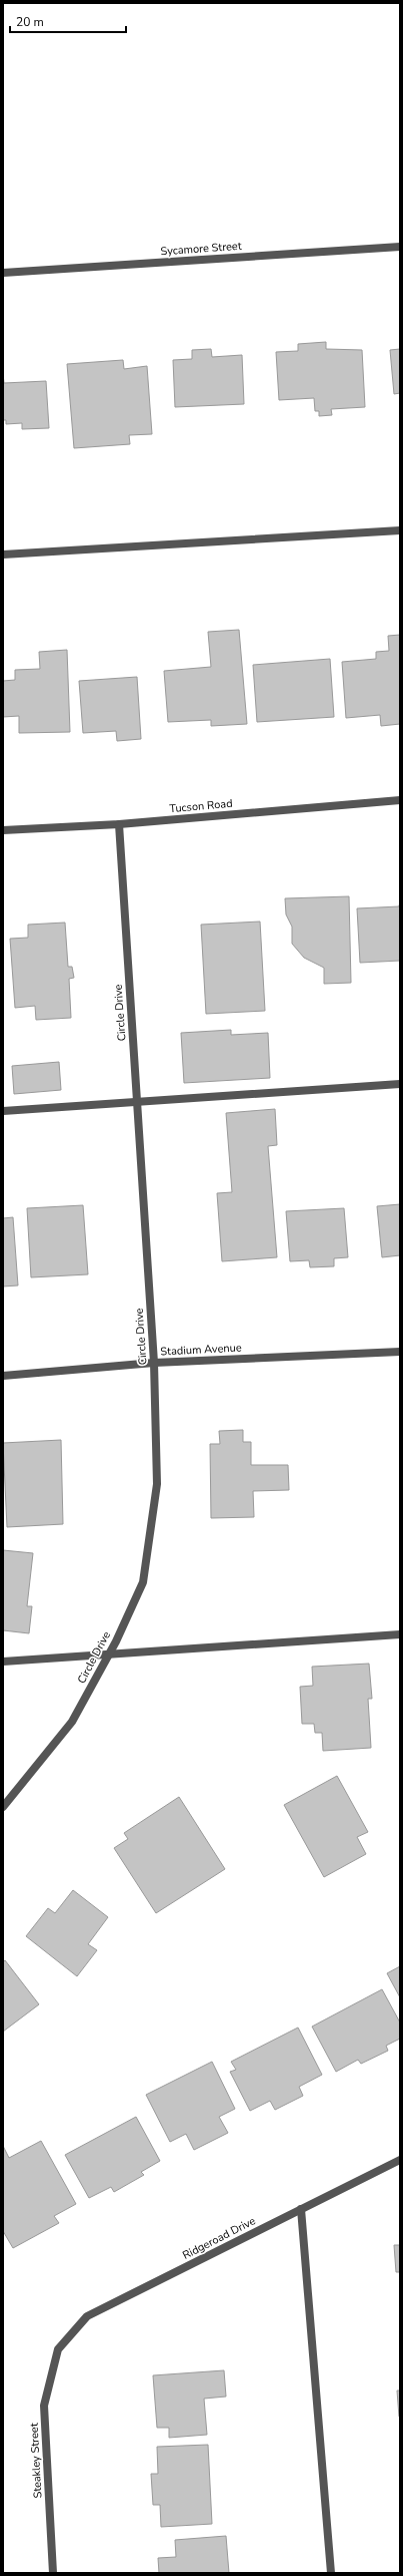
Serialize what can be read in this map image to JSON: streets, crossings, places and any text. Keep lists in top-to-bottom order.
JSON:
{
  "streets": {
    "street": [
      "Sycamore Street",
      "Tucson Road",
      "Circle Drive",
      "Stadium Avenue",
      "Ridgeroad Drive",
      "Steakley Street"
    ]
  },
  "crossings": [
    ["Tucson Road", "Circle Drive"],
    ["Circle Drive", "Stadium Avenue"],
    ["Ridgeroad Drive", "Steakley Street"]
  ],
  "scale_bar": "20 m"
}
